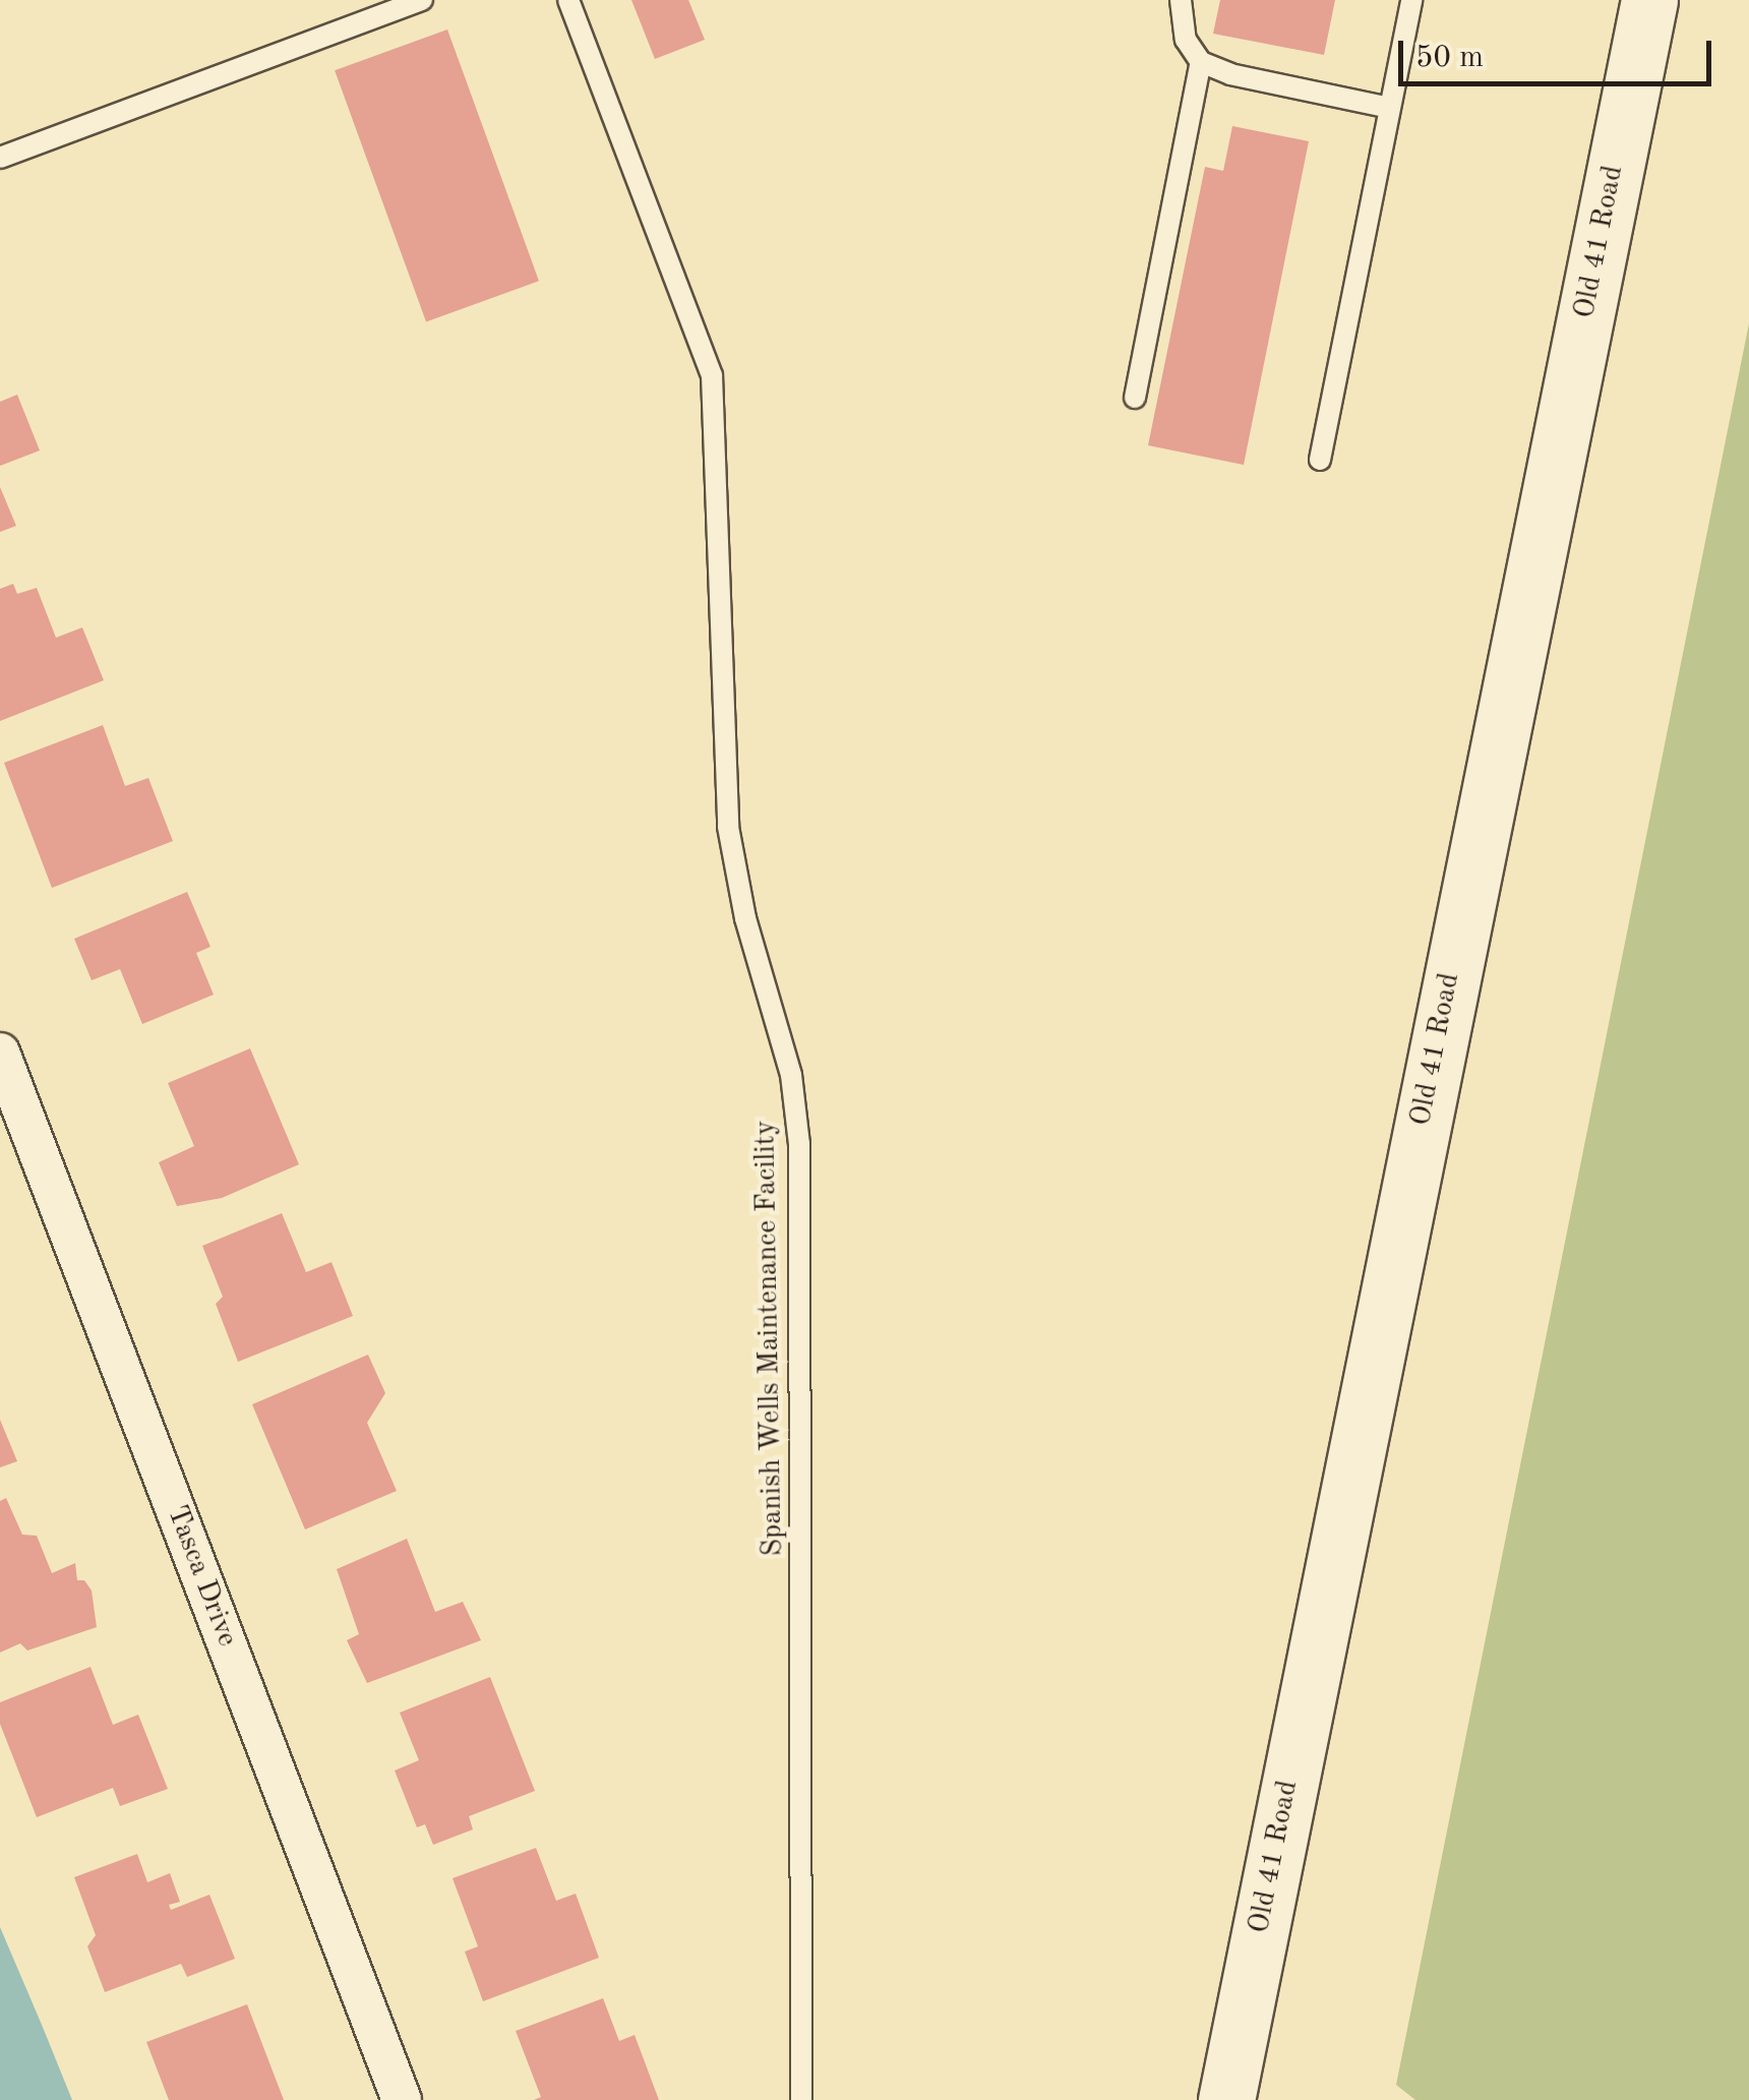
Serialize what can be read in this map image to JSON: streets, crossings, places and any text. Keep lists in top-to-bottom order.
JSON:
{
  "streets": {
    "street": ["Old 41 Road", "Tasca Drive"],
    "lane": ["Spanish Wells Maintenance Facility"]
  },
  "scale_bar": "50 m"
}
